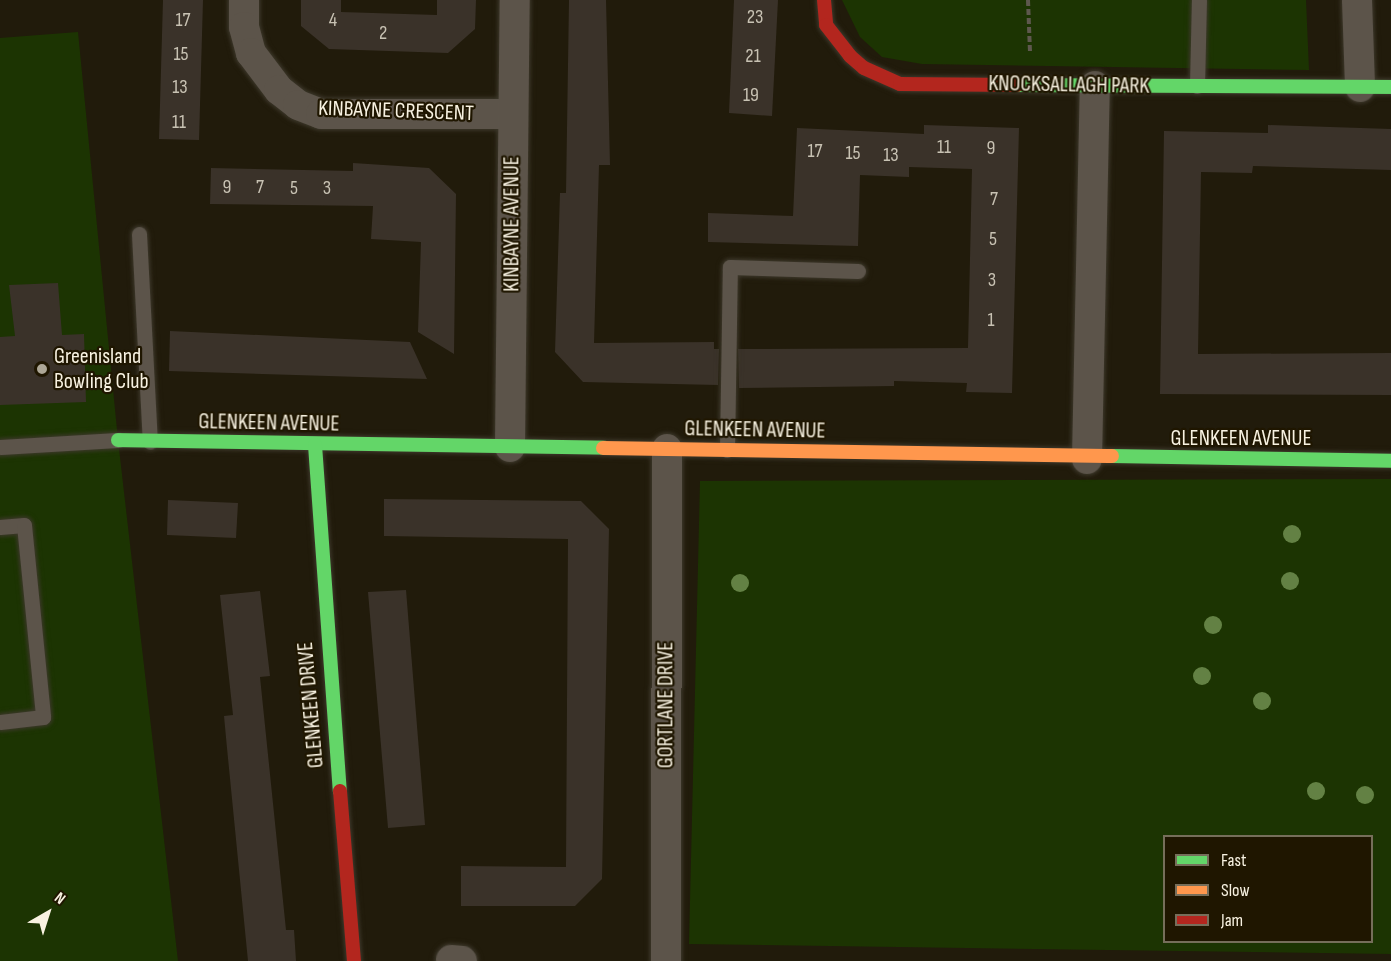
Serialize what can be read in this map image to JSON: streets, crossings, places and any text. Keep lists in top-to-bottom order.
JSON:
{
  "streets": {
    "street": [
      "KNOCKSALLAGH PARK",
      "KINBAYNE CRESCENT",
      "KINBAYNE AVENUE",
      "GLENKEEN AVENUE",
      "GLENKEEN DRIVE",
      "GORTLANE DRIVE"
    ]
  },
  "crossings": [
    ["KINBAYNE CRESCENT", "KINBAYNE AVENUE"],
    ["KINBAYNE AVENUE", "GLENKEEN AVENUE"],
    ["GLENKEEN AVENUE", "GLENKEEN DRIVE"],
    ["GLENKEEN AVENUE", "GORTLANE DRIVE"]
  ],
  "places": ["Greenisland Bowling Club"],
  "house_numbers": [
    "23",
    "17",
    "4",
    "2",
    "15",
    "21",
    "13",
    "19",
    "11",
    "11",
    "9",
    "17",
    "15",
    "13",
    "9",
    "7",
    "5",
    "3",
    "7",
    "5",
    "3",
    "1"
  ],
  "legend": ["Fast", "Slow", "Jam"],
  "north": "top right"
}
